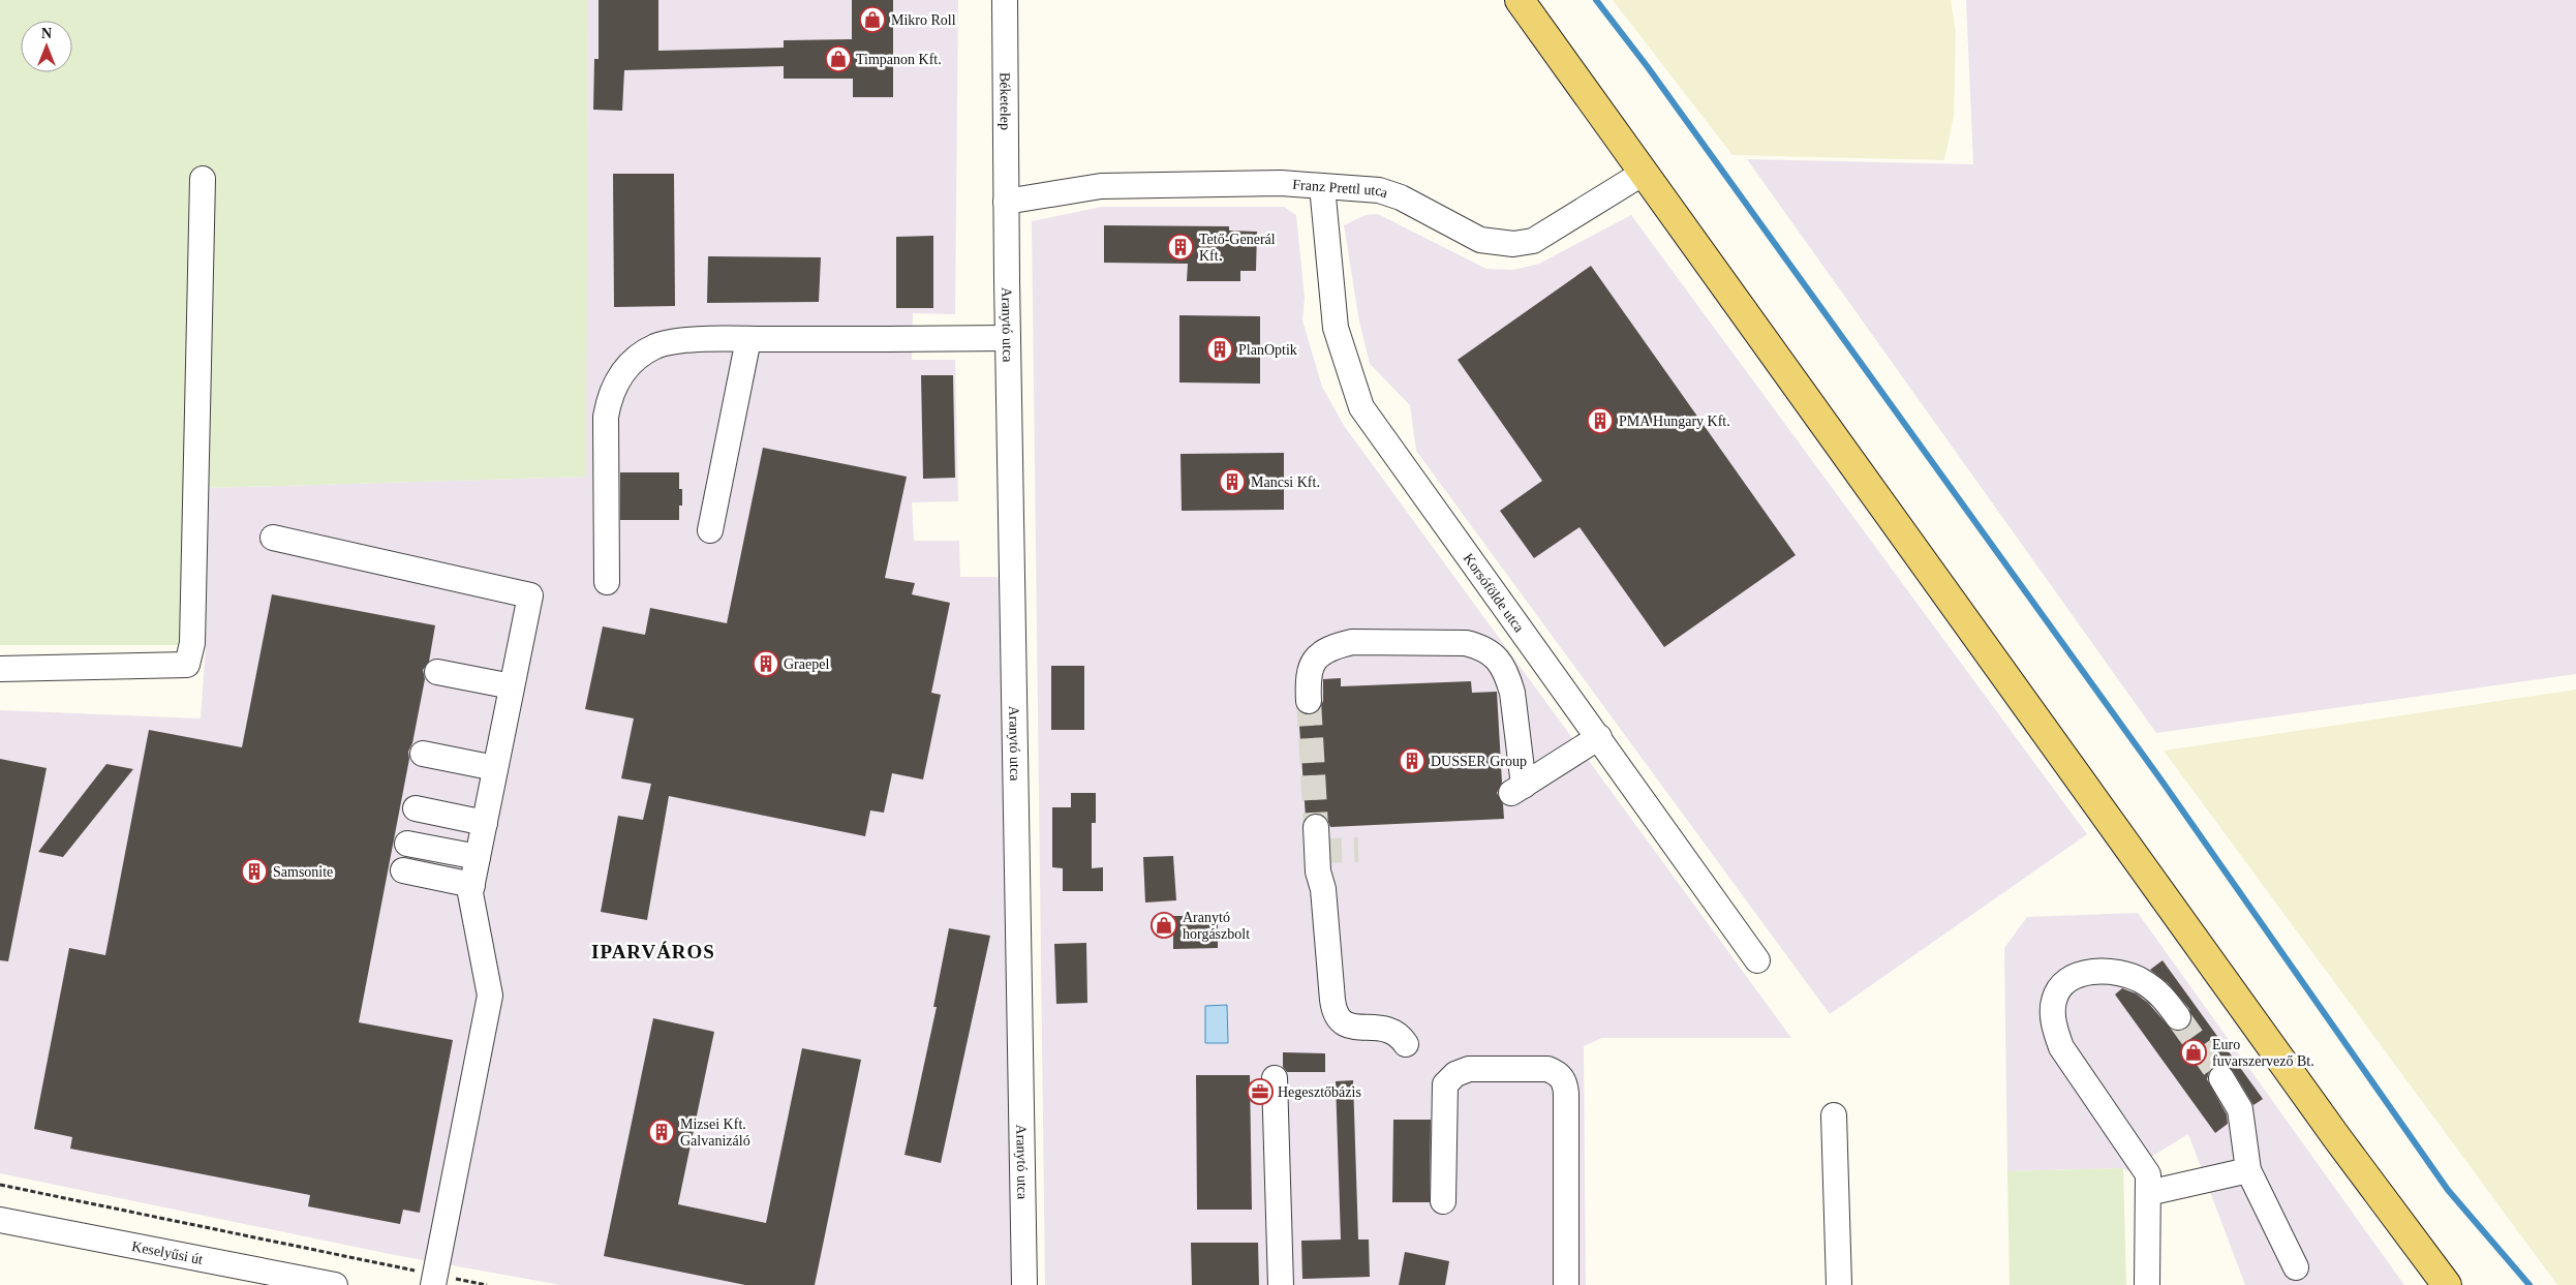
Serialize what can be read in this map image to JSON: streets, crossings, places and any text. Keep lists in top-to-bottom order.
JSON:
{
  "streets": {
    "street": [
      "Béketelep",
      "Franz Prettl utca",
      "Aranytó utca",
      "Korsófölde utca",
      "Keselyűsi út"
    ]
  },
  "crossings": [
    ["Béketelep", "Franz Prettl utca"],
    ["Béketelep", "Aranytó utca"],
    ["Franz Prettl utca", "Aranytó utca"],
    ["Franz Prettl utca", "Korsófölde utca"]
  ],
  "districts": ["IPARVÁROS"],
  "places": {
    "shop": [
      "Mikro Roll",
      "Timpanon Kft.",
      "Aranytó horgászbolt",
      "Euro fuvarszervező Bt."
    ],
    "building": [
      "Tető-Generál Kft.",
      "PlanOptik",
      "PMA Hungary Kft.",
      "Mancsi Kft.",
      "Graepel",
      "DUSSER Group",
      "Samsonite",
      "Mizsei Kft. Galvanizáló"
    ],
    "office": ["Hegesztőbázis"]
  },
  "north": "top"
}
